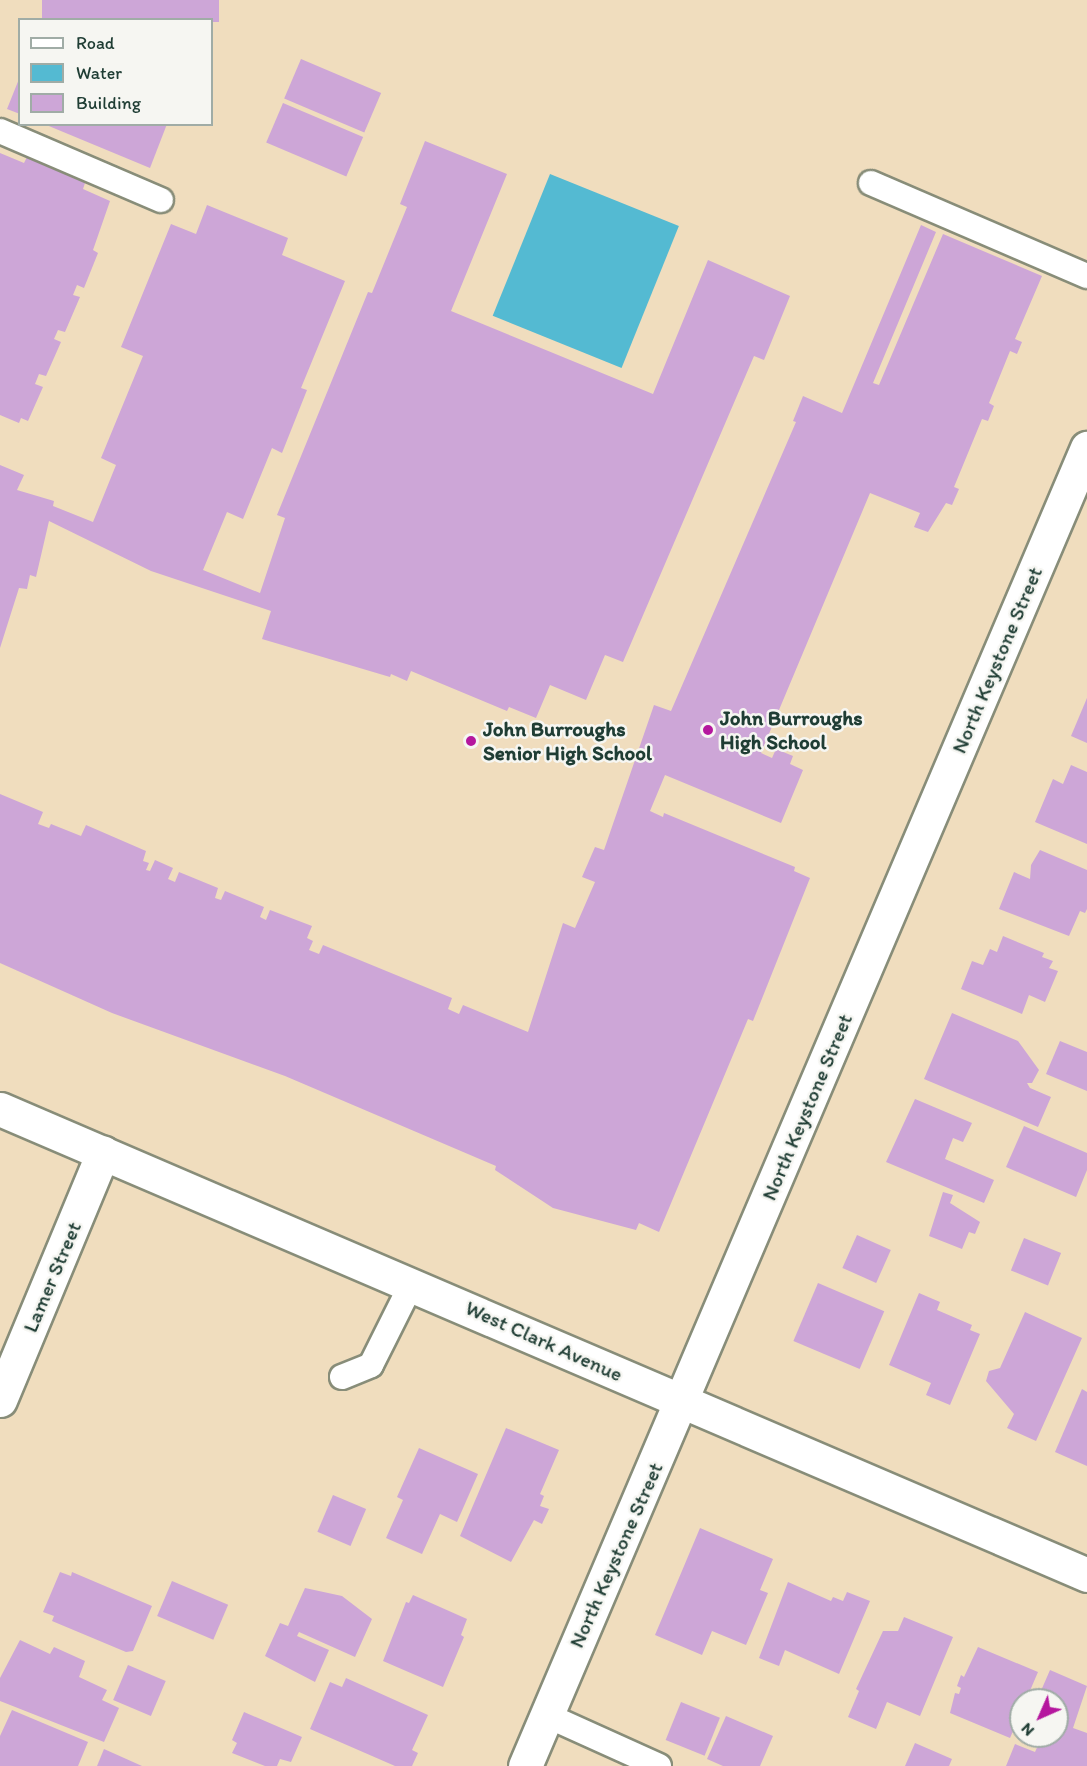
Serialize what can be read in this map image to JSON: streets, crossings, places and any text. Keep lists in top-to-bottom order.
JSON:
{
  "streets": {
    "street": ["North Keystone Street", "Lamer Street", "West Clark Avenue"]
  },
  "crossings": [
    ["North Keystone Street", "West Clark Avenue"],
    ["Lamer Street", "West Clark Avenue"]
  ],
  "places": ["John Burroughs High School", "John Burroughs Senior High School"],
  "legend": ["Road", "Water", "Building"],
  "north": "bottom left"
}
